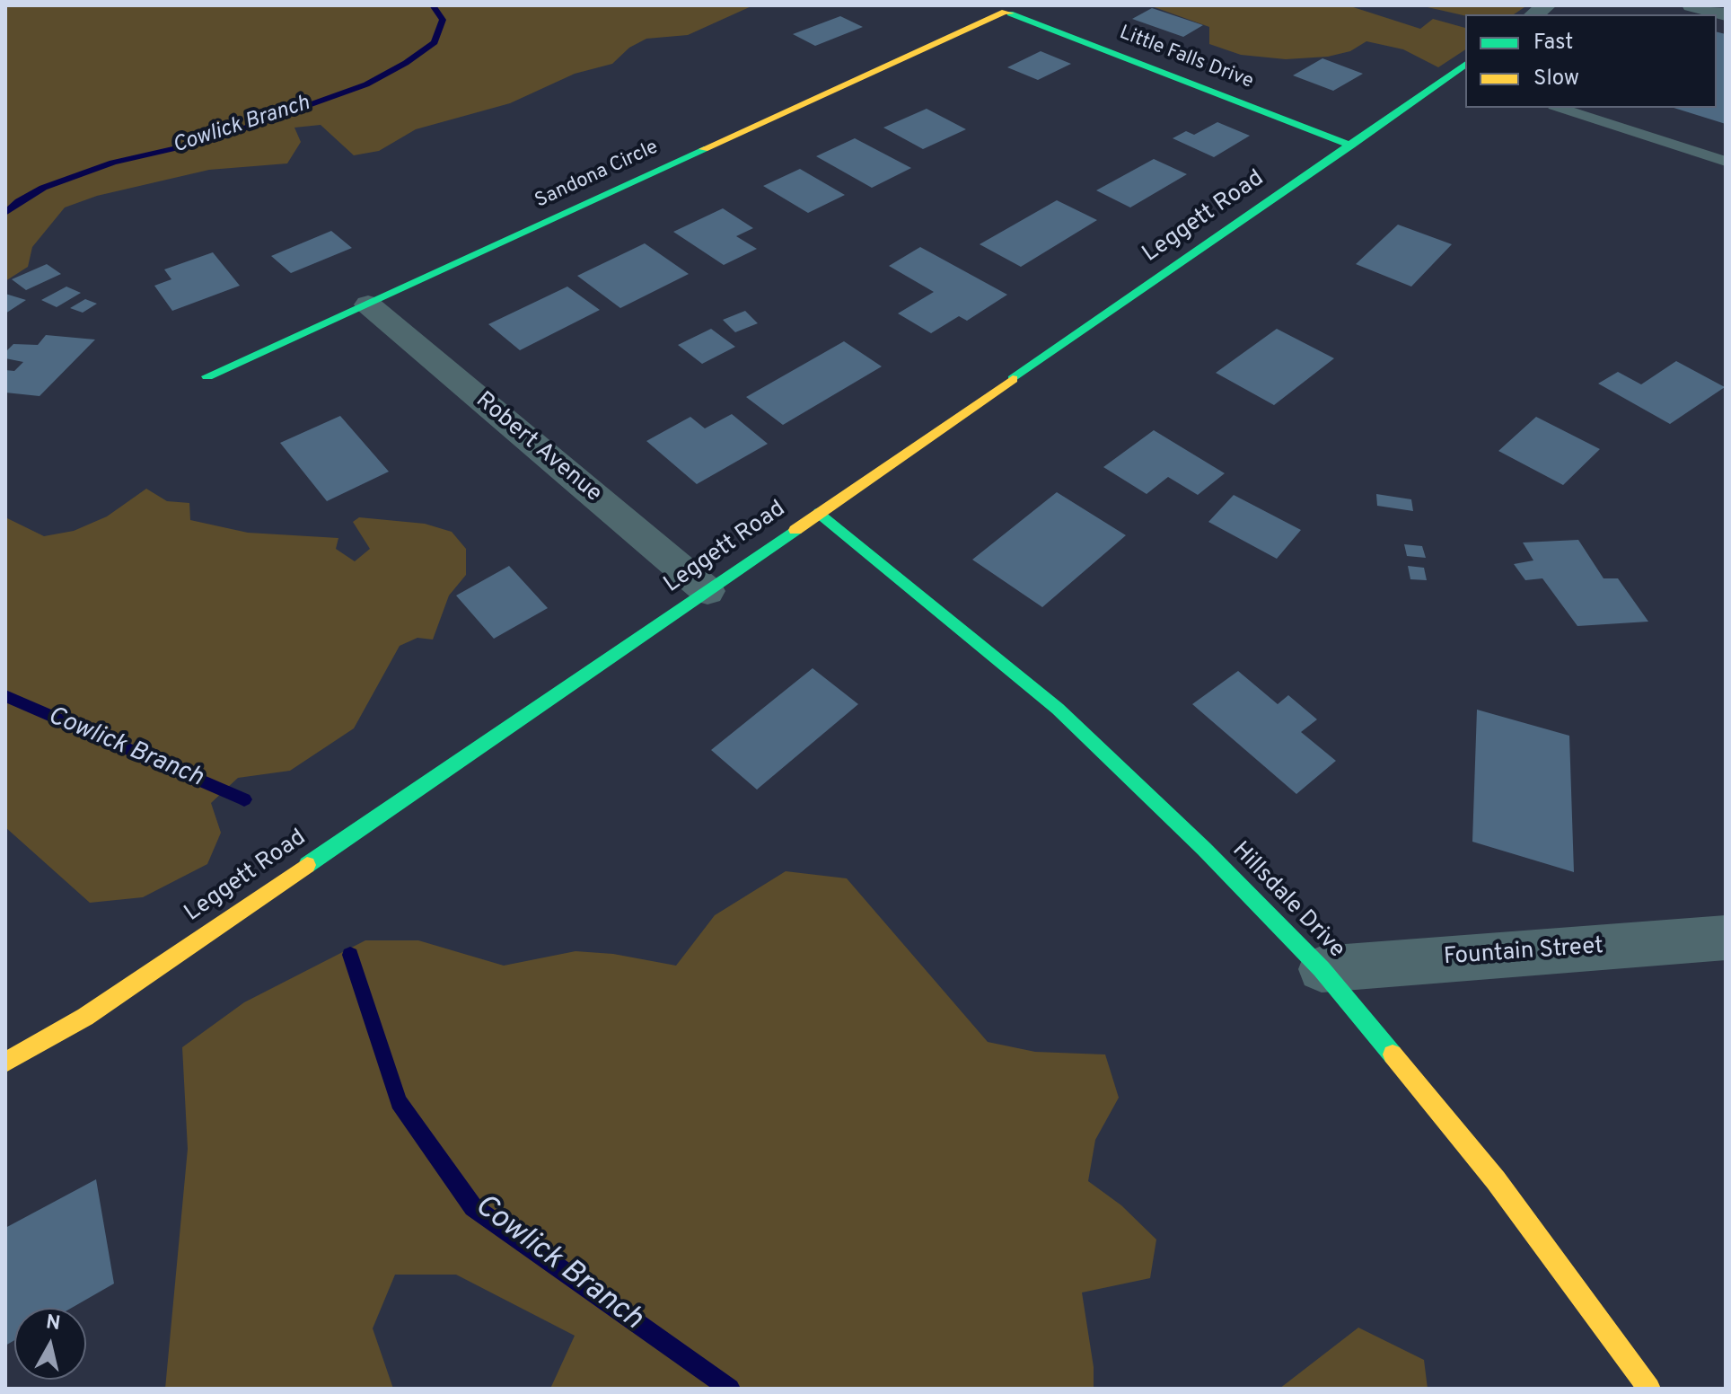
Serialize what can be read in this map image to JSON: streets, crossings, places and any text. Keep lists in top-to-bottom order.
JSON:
{
  "streets": {
    "street": [
      "Little Falls Drive",
      "Sandona Circle",
      "Leggett Road",
      "Robert Avenue",
      "Hillsdale Drive",
      "Fountain Street"
    ]
  },
  "crossings": [
    ["Little Falls Drive", "Sandona Circle"],
    ["Little Falls Drive", "Leggett Road"],
    ["Sandona Circle", "Robert Avenue"],
    ["Leggett Road", "Robert Avenue"],
    ["Leggett Road", "Hillsdale Drive"],
    ["Hillsdale Drive", "Fountain Street"]
  ],
  "water": ["Cowlick Branch"],
  "legend": ["Fast", "Slow"],
  "north": "top"
}
